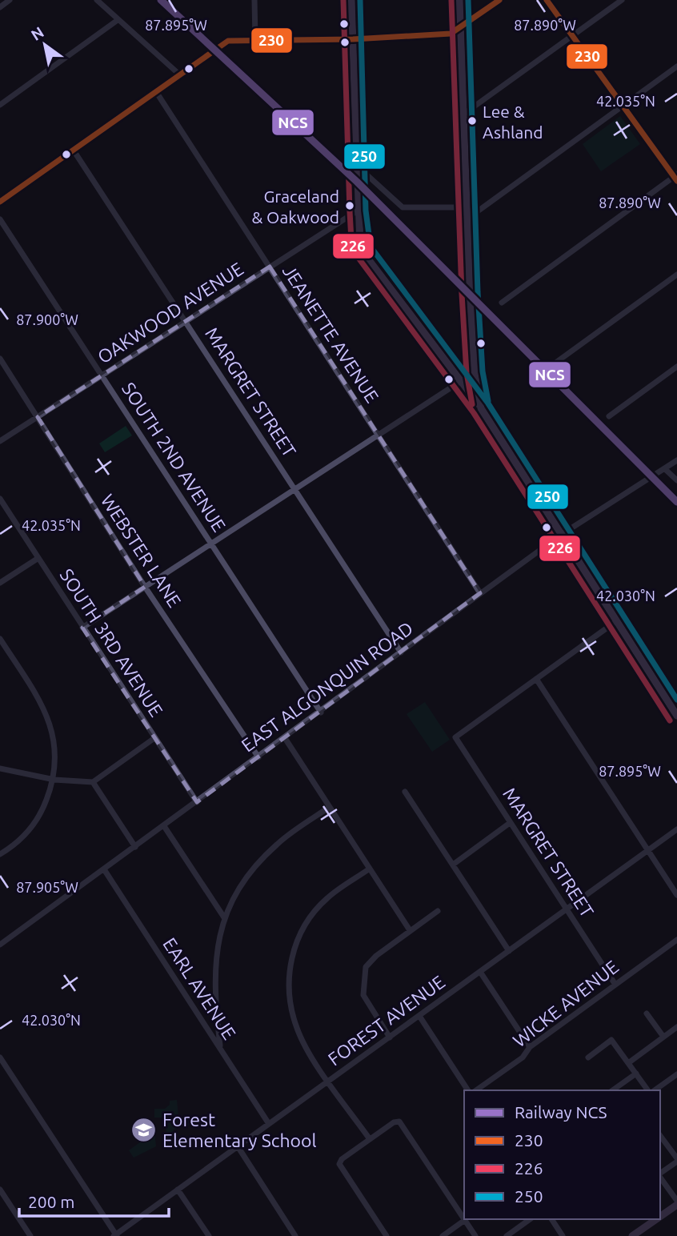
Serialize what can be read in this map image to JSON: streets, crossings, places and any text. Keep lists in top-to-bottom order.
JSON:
{
  "streets": {
    "street": [
      "OAKWOOD AVENUE",
      "JEANETTE AVENUE",
      "MARGRET STREET",
      "SOUTH 2ND AVENUE",
      "WEBSTER LANE",
      "SOUTH 3RD AVENUE",
      "EAST ALGONQUIN ROAD",
      "EARL AVENUE",
      "WICKE AVENUE",
      "FOREST AVENUE"
    ]
  },
  "crossings": [
    ["OAKWOOD AVENUE", "JEANETTE AVENUE"],
    ["OAKWOOD AVENUE", "MARGRET STREET"],
    ["OAKWOOD AVENUE", "SOUTH 2ND AVENUE"],
    ["OAKWOOD AVENUE", "WEBSTER LANE"],
    ["JEANETTE AVENUE", "EAST ALGONQUIN ROAD"],
    ["MARGRET STREET", "EAST ALGONQUIN ROAD"],
    ["MARGRET STREET", "WICKE AVENUE"],
    ["MARGRET STREET", "FOREST AVENUE"],
    ["SOUTH 2ND AVENUE", "EAST ALGONQUIN ROAD"],
    ["WEBSTER LANE", "EAST ALGONQUIN ROAD"],
    ["SOUTH 3RD AVENUE", "EAST ALGONQUIN ROAD"],
    ["EAST ALGONQUIN ROAD", "EARL AVENUE"],
    ["EARL AVENUE", "FOREST AVENUE"]
  ],
  "places": {
    "other": ["Lee & Ashland", "Graceland & Oakwood"],
    "school or university": ["Forest Elementary School"]
  },
  "lines": [
    "rail line NCS",
    "transit line 230",
    "transit line 226",
    "transit line 250"
  ],
  "legend": [
    "Railway NCS",
    "230",
    "226",
    "250"
  ],
  "scale_bar": "200 m",
  "north": "top left",
  "coordinates": [
    "87.895°W",
    "87.890°W",
    "42.035°N",
    "87.900°W",
    "42.030°N",
    "87.905°W"
  ]
}
